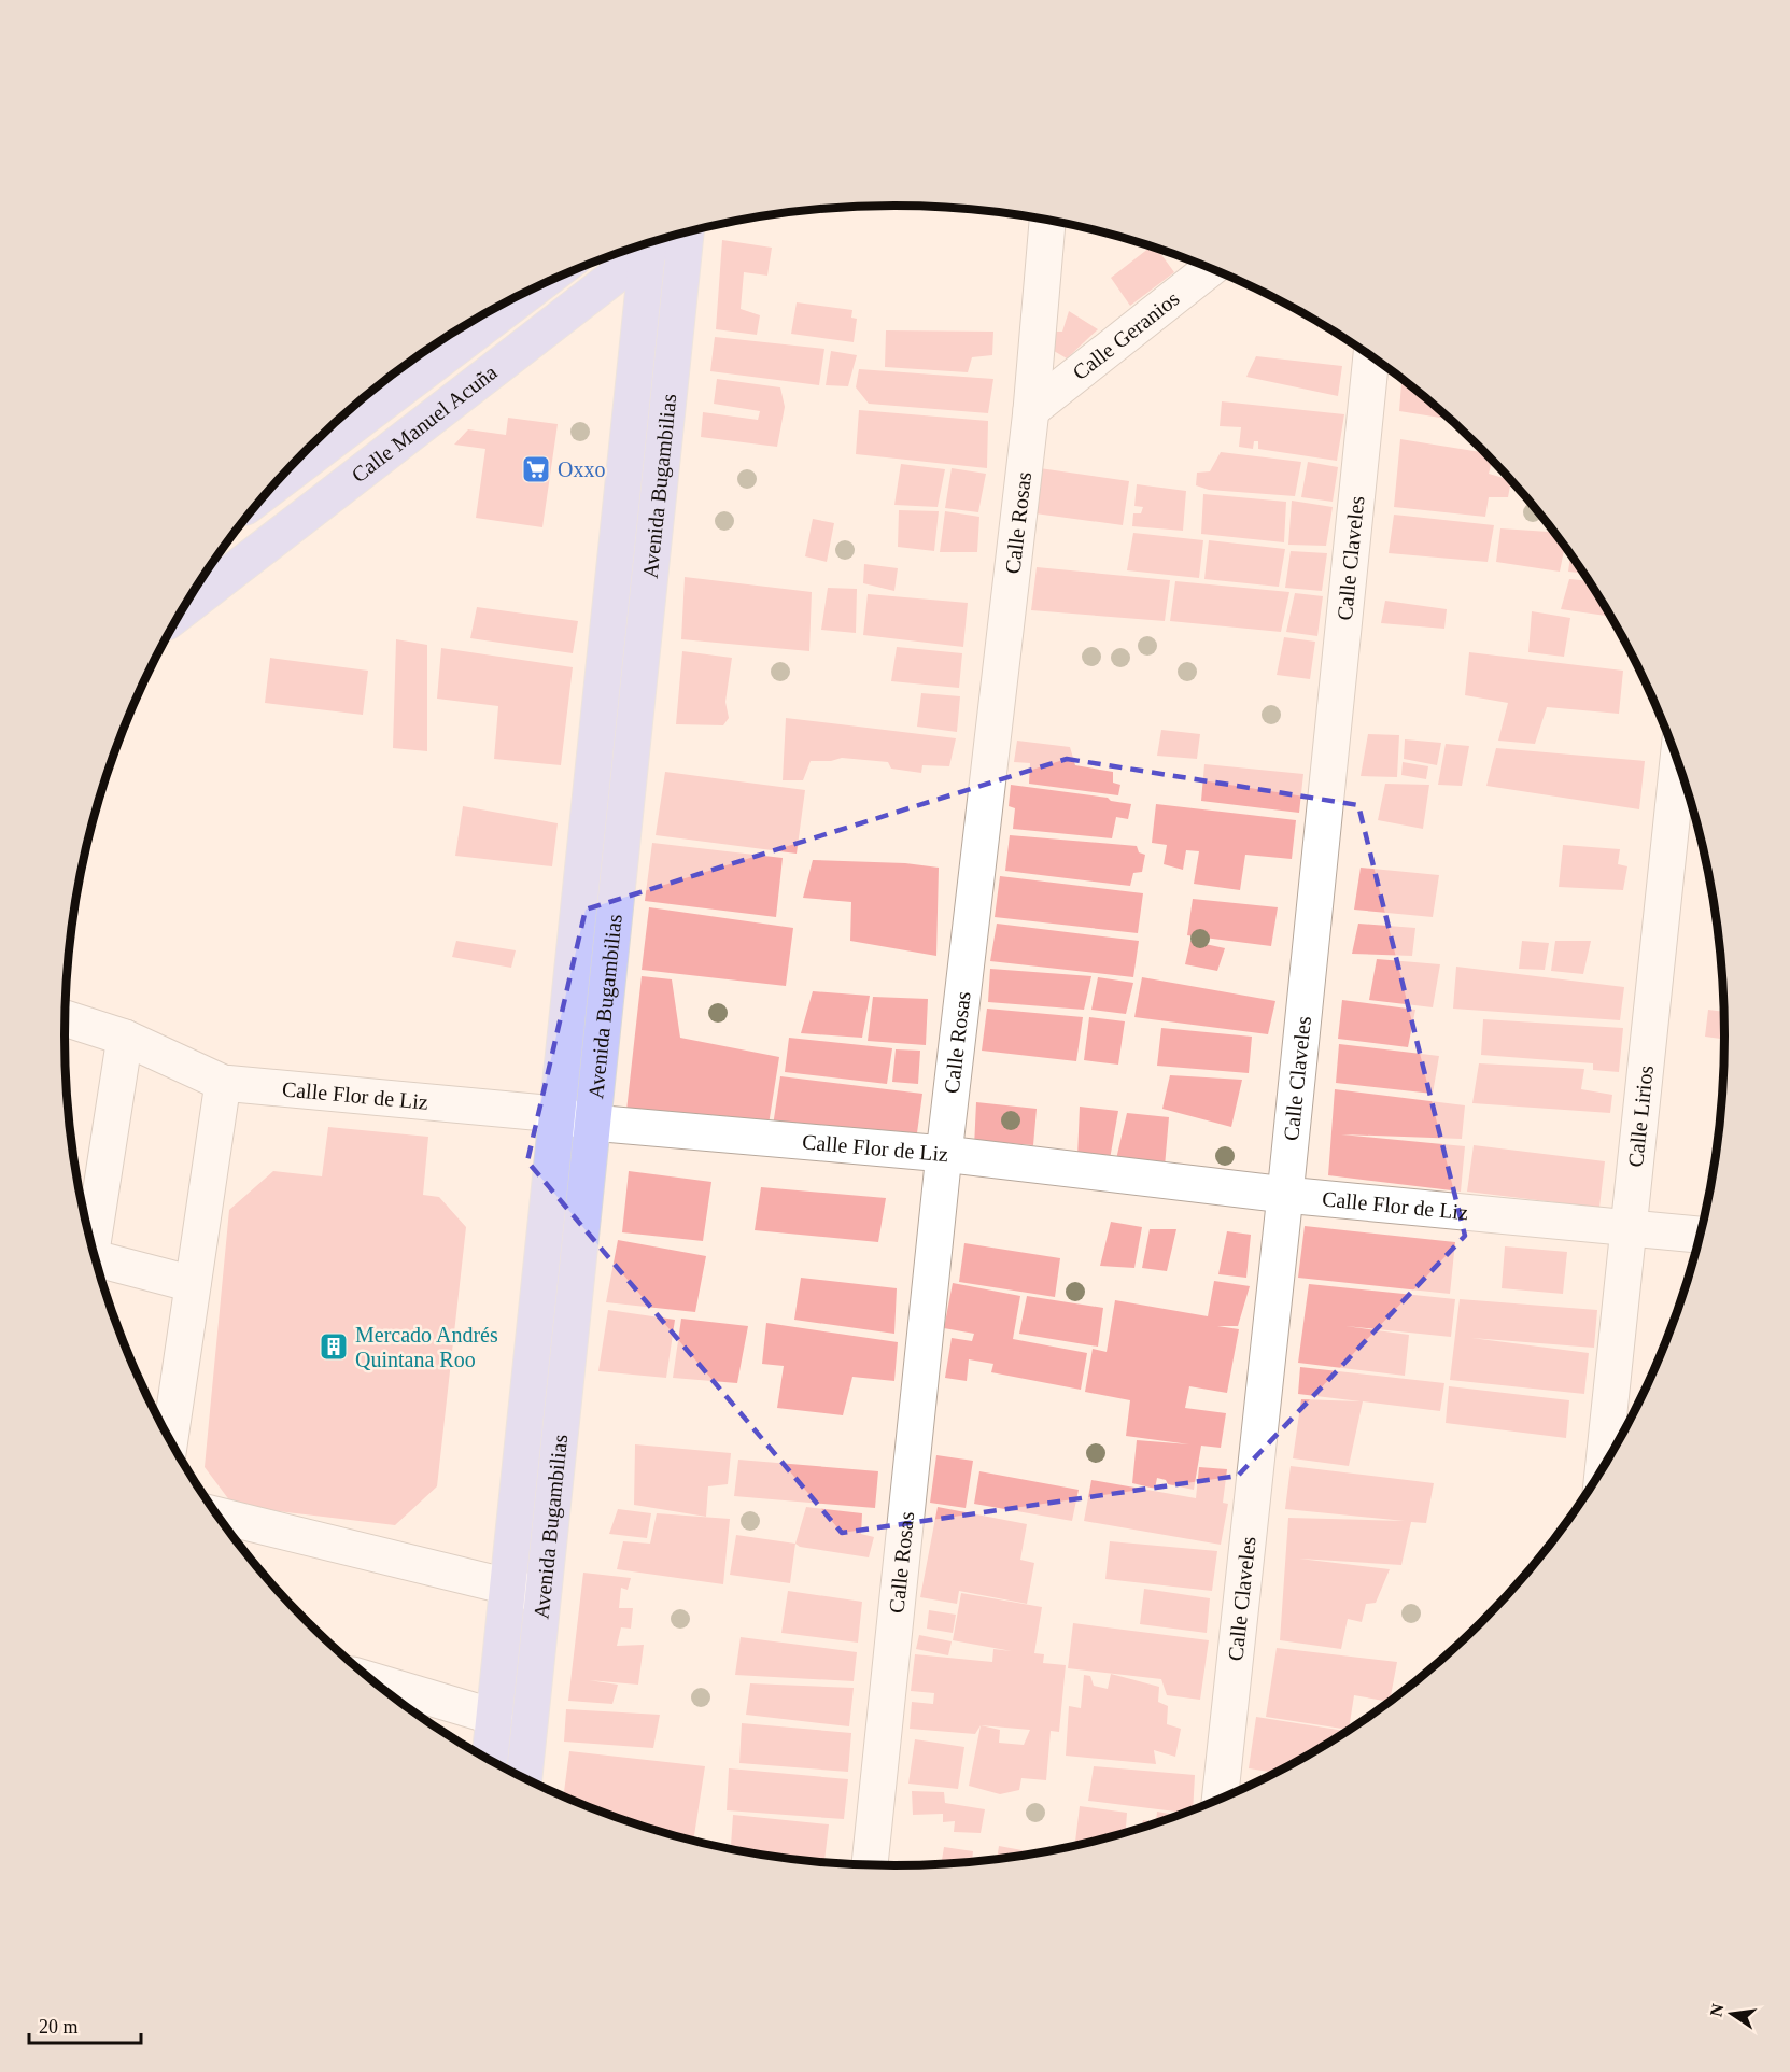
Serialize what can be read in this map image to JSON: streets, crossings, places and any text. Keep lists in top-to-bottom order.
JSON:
{
  "streets": {
    "main road": ["Calle Manuel Acuña", "Avenida Bugambilias"],
    "street": [
      "Calle Geranios",
      "Calle Rosas",
      "Calle Claveles",
      "Calle Flor de Liz",
      "Calle Lirios"
    ]
  },
  "crossings": [
    ["Calle Geranios", "Calle Rosas"],
    ["Avenida Bugambilias", "Calle Flor de Liz"],
    ["Calle Rosas", "Calle Flor de Liz"],
    ["Calle Claveles", "Calle Flor de Liz"],
    ["Calle Flor de Liz", "Calle Lirios"]
  ],
  "places": {
    "supermarket": ["Oxxo"],
    "building": ["Mercado Andrés Quintana Roo"]
  },
  "scale_bar": "20 m",
  "north": "left"
}
